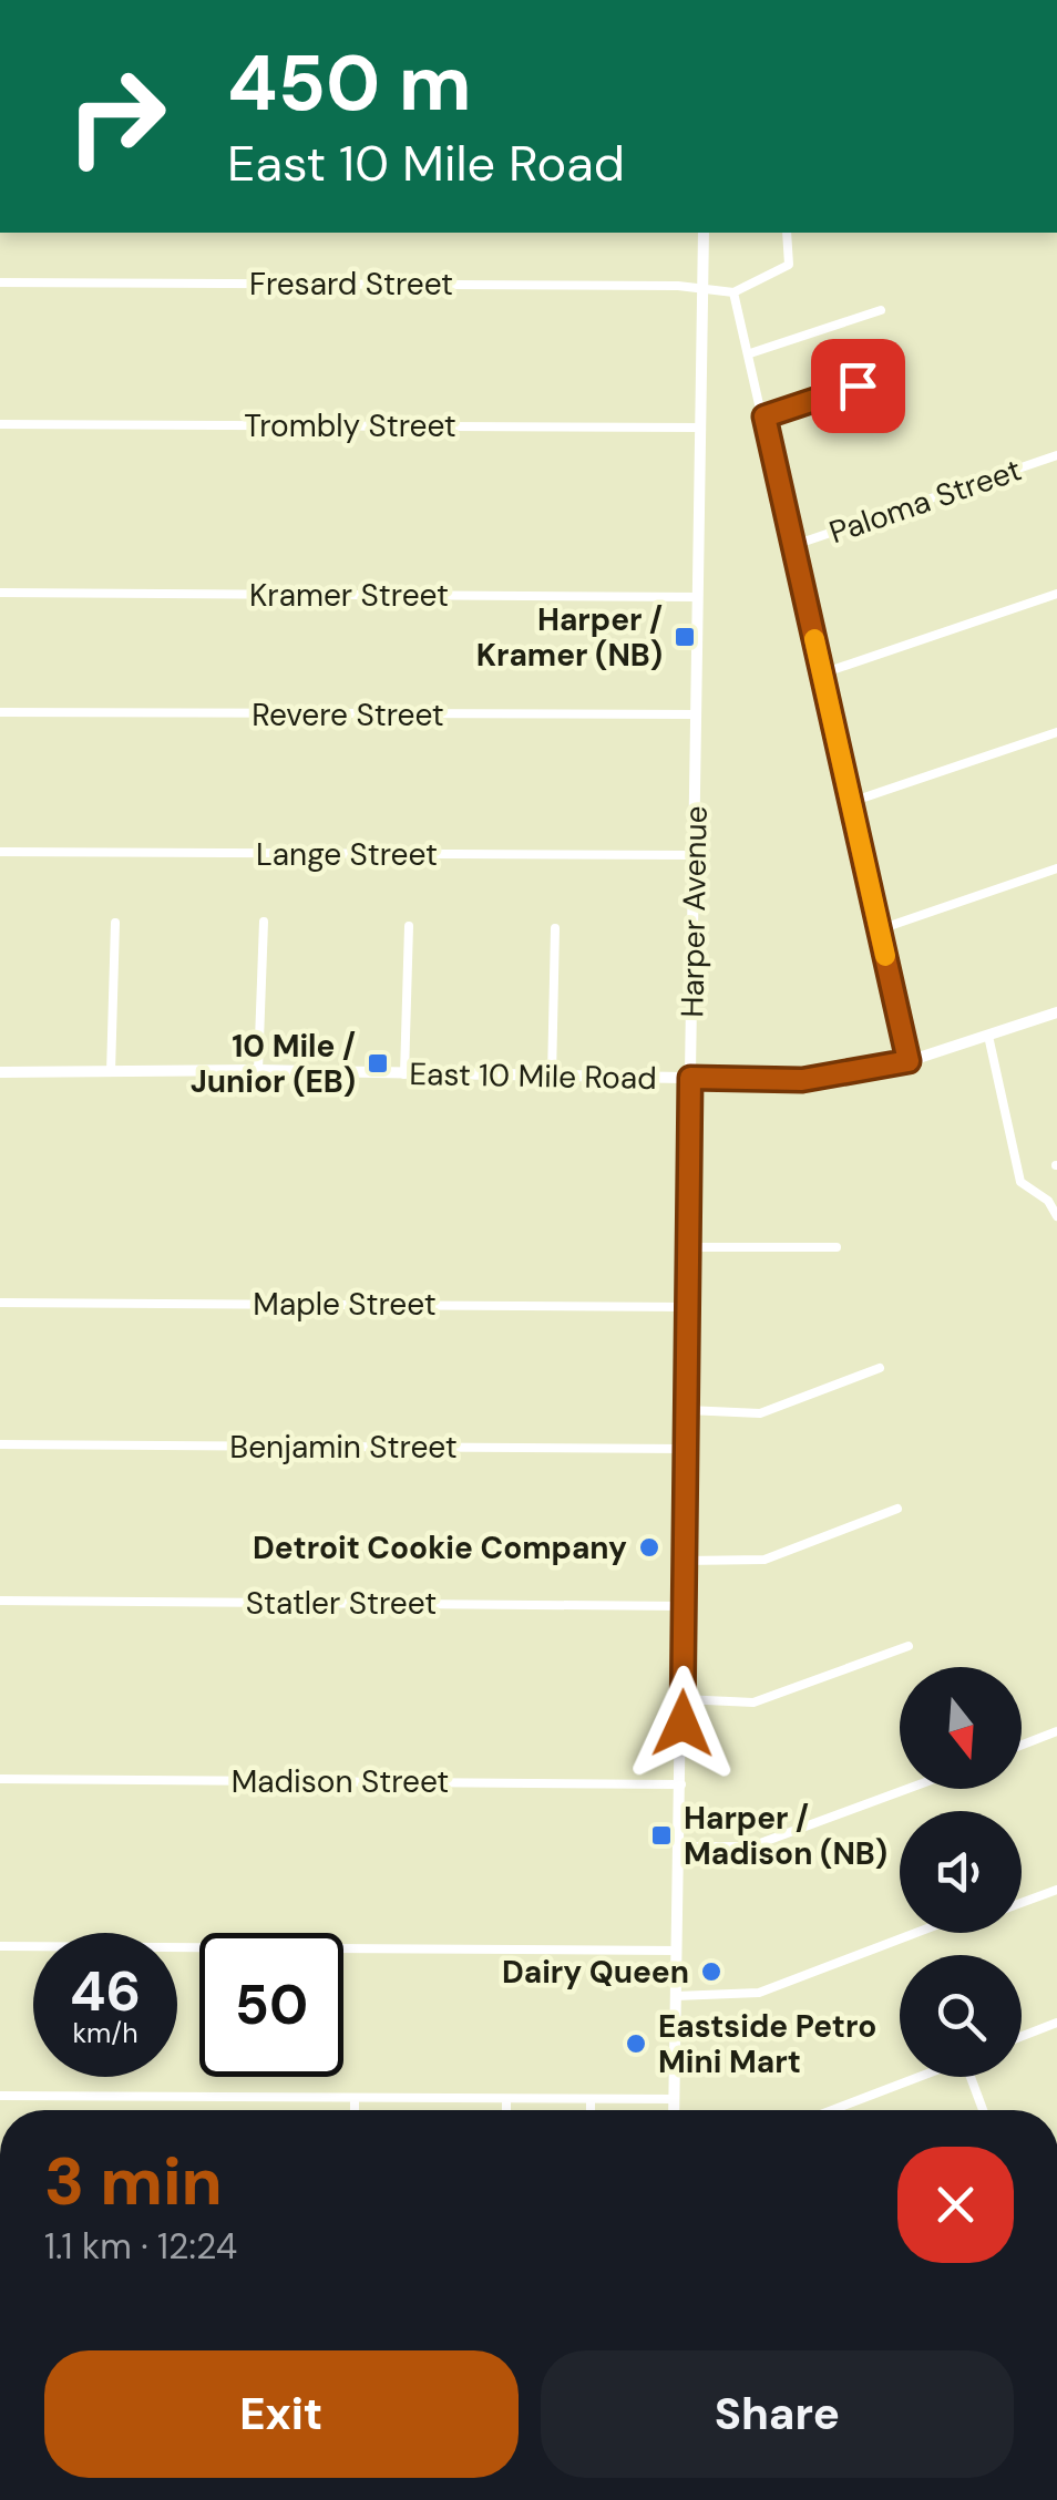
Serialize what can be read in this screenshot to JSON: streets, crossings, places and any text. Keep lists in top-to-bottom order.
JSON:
{
  "streets": {
    "main road": ["Harper Avenue", "East 10 Mile Road"],
    "street": [
      "Fresard Street",
      "Trombly Street",
      "Paloma Street",
      "Kramer Street",
      "Revere Street",
      "Lange Street",
      "Maple Street",
      "Benjamin Street",
      "Statler Street",
      "Madison Street"
    ]
  },
  "crossings": [
    ["Fresard Street", "Harper Avenue"],
    ["Trombly Street", "Harper Avenue"],
    ["Kramer Street", "Harper Avenue"],
    ["Revere Street", "Harper Avenue"],
    ["Lange Street", "Harper Avenue"],
    ["Harper Avenue", "East 10 Mile Road"],
    ["Harper Avenue", "Maple Street"],
    ["Harper Avenue", "Benjamin Street"],
    ["Harper Avenue", "Statler Street"],
    ["Harper Avenue", "Madison Street"]
  ],
  "places": {
    "transit": ["Harper / Kramer (NB)", "10 Mile / Junior (EB)", "Harper / Madison (NB)"],
    "other": ["Detroit Cookie Company", "Dairy Queen", "Eastside Petro Mini Mart"]
  },
  "north": "bottom",
  "page": {
    "turn": ["450 m", "East 10 Mile Road"],
    "speed": "46 km/h",
    "limit": "50",
    "heading": ["3 min", "1.1 km · 12:24"],
    "buttons": ["Exit", "Share"]
  }
}
